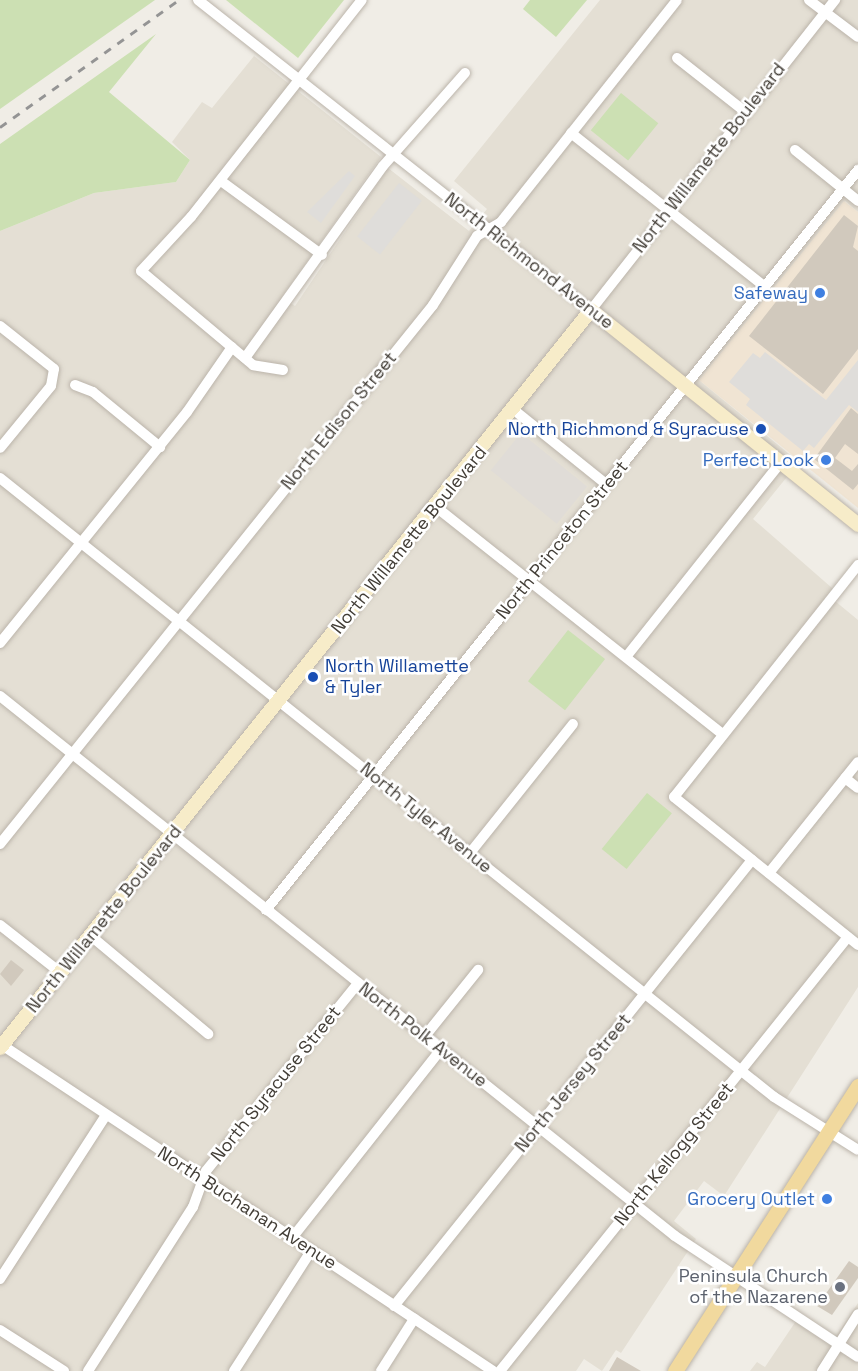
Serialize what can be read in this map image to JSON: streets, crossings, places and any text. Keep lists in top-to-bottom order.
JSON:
{
  "streets": {
    "main road": ["North Willamette Boulevard", "North Richmond Avenue"],
    "street": [
      "North Edison Street",
      "North Princeton Street",
      "North Tyler Avenue",
      "North Polk Avenue",
      "North Jersey Street",
      "North Syracuse Street",
      "North Kellogg Street",
      "North Buchanan Avenue"
    ]
  },
  "crossings": [
    ["North Willamette Boulevard", "North Richmond Avenue"],
    ["North Willamette Boulevard", "North Tyler Avenue"],
    ["North Willamette Boulevard", "North Polk Avenue"],
    ["North Willamette Boulevard", "North Buchanan Avenue"],
    ["North Richmond Avenue", "North Edison Street"],
    ["North Richmond Avenue", "North Princeton Street"],
    ["North Edison Street", "North Tyler Avenue"],
    ["North Edison Street", "North Polk Avenue"],
    ["North Princeton Street", "North Tyler Avenue"],
    ["North Princeton Street", "North Polk Avenue"],
    ["North Tyler Avenue", "North Jersey Street"],
    ["North Tyler Avenue", "North Kellogg Street"],
    ["North Polk Avenue", "North Jersey Street"],
    ["North Polk Avenue", "North Syracuse Street"],
    ["North Polk Avenue", "North Kellogg Street"],
    ["North Jersey Street", "North Buchanan Avenue"],
    ["North Syracuse Street", "North Buchanan Avenue"]
  ],
  "places": [
    "Safeway",
    "North Richmond & Syracuse",
    "Perfect Look",
    "North Willamette & Tyler",
    "Grocery Outlet",
    "Peninsula Church of the Nazarene"
  ]
}
